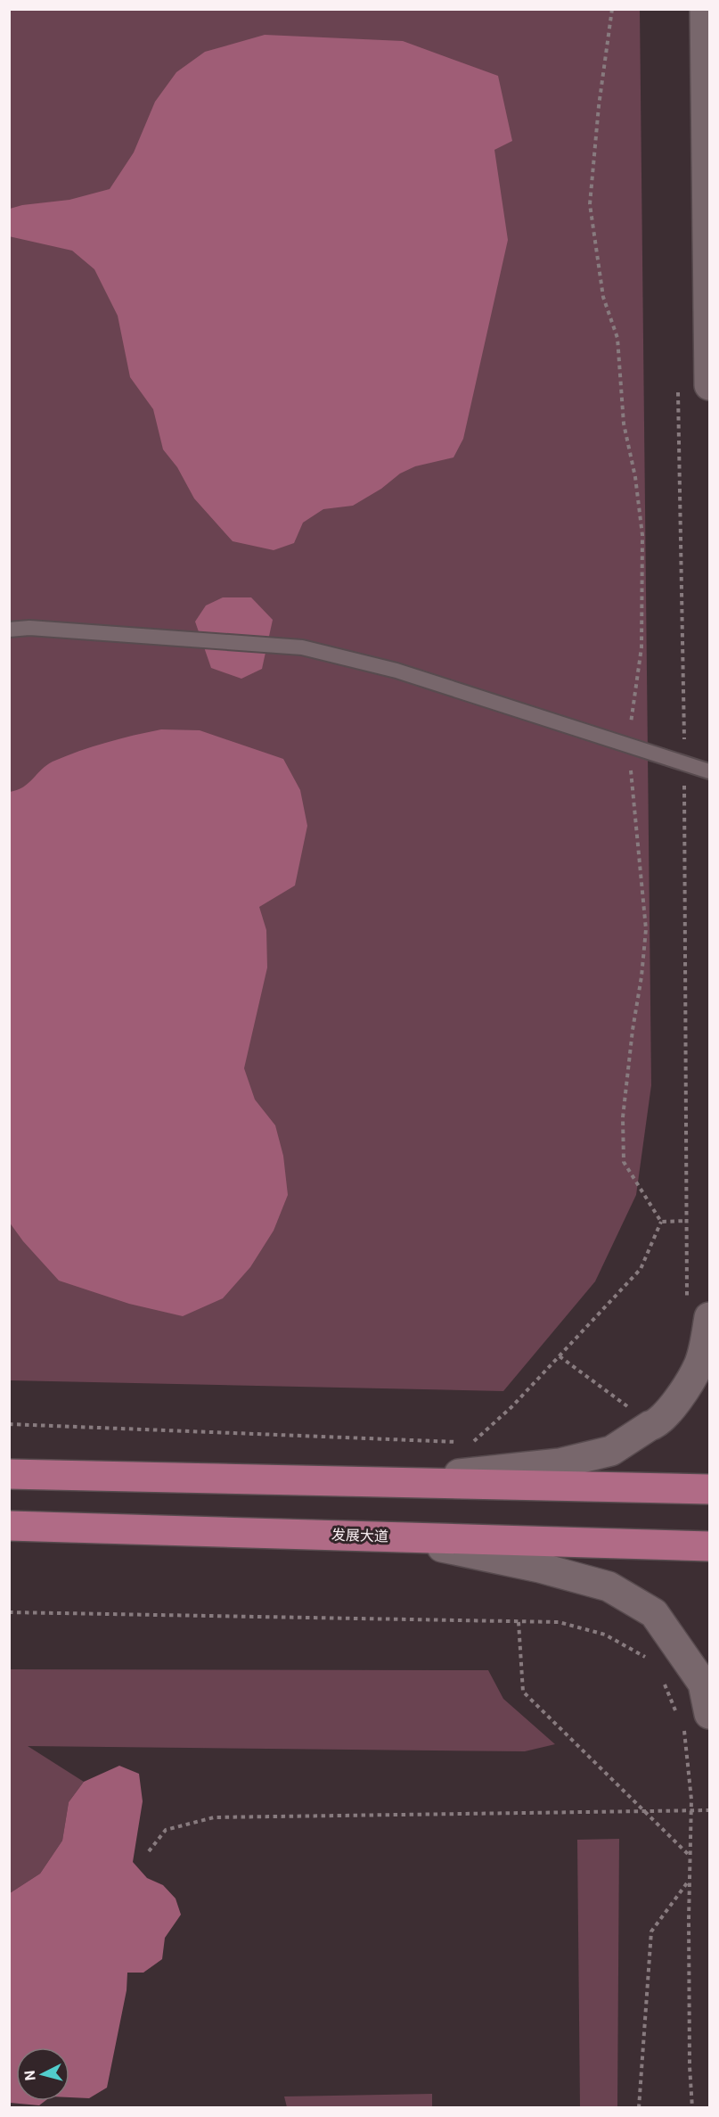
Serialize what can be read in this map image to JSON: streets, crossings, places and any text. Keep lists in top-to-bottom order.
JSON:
{
  "streets": {
    "main road": ["发展大道"]
  },
  "north": "left"
}
